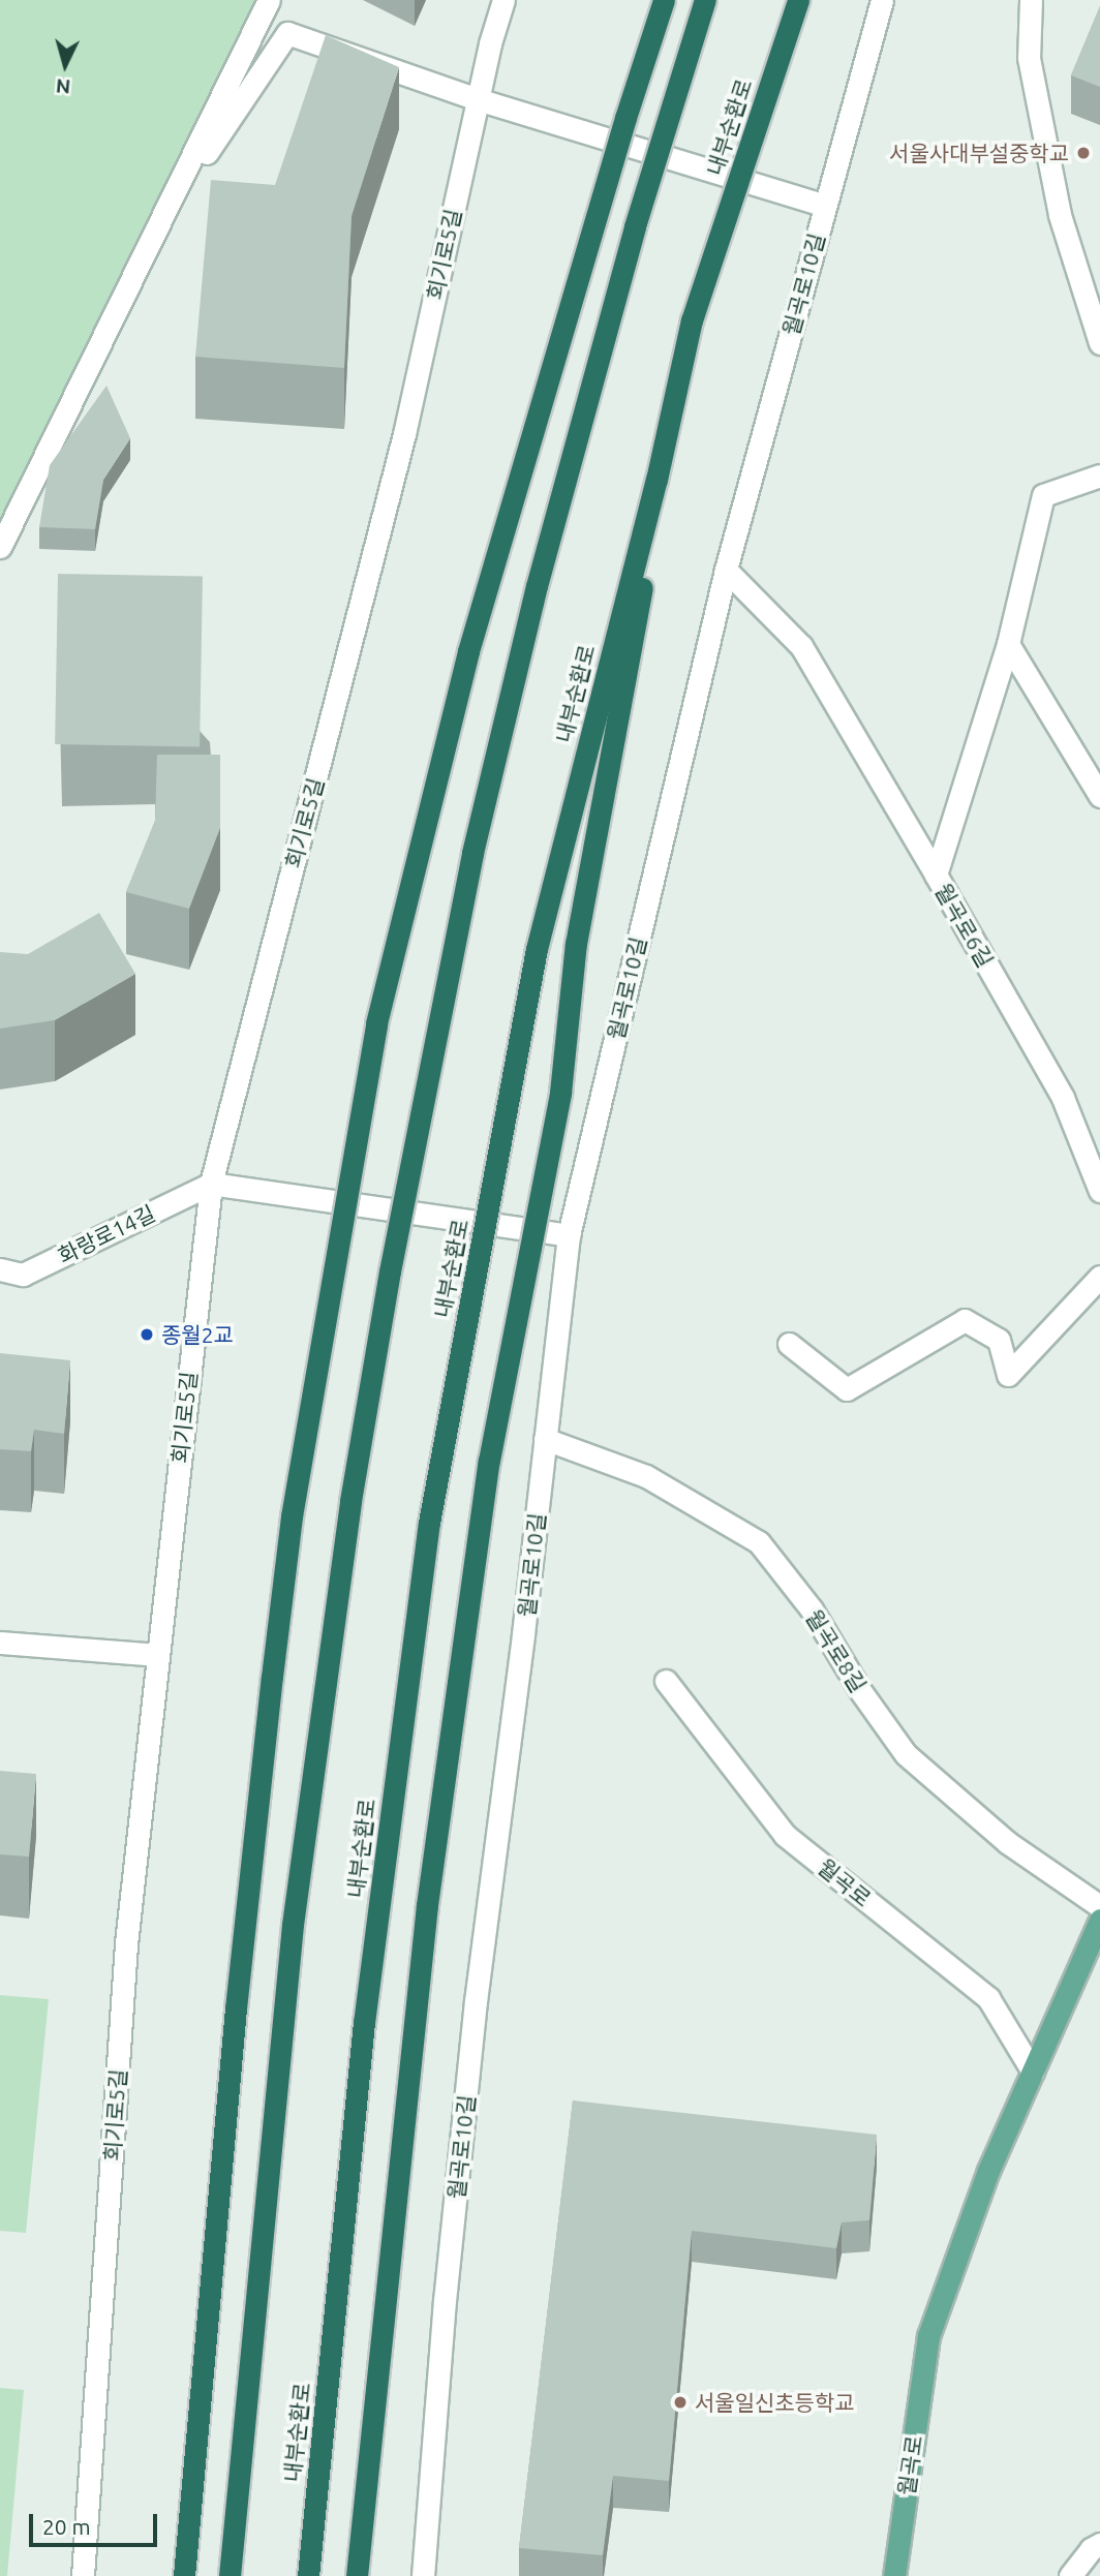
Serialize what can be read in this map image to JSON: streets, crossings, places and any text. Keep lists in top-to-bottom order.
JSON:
{
  "streets": {
    "highway": ["내부순환로"],
    "main road": ["월곡로"],
    "street": [
      "회기로5길",
      "월곡로10길",
      "월곡로6길",
      "화랑로14길",
      "월곡로8길"
    ]
  },
  "crossings": [
    ["회기로5길", "화랑로14길"],
    ["월곡로10길", "월곡로8길"]
  ],
  "places": ["서울사대부설중학교", "종월2교", "서울일신초등학교"],
  "scale_bar": "20 m",
  "north": "bottom"
}
